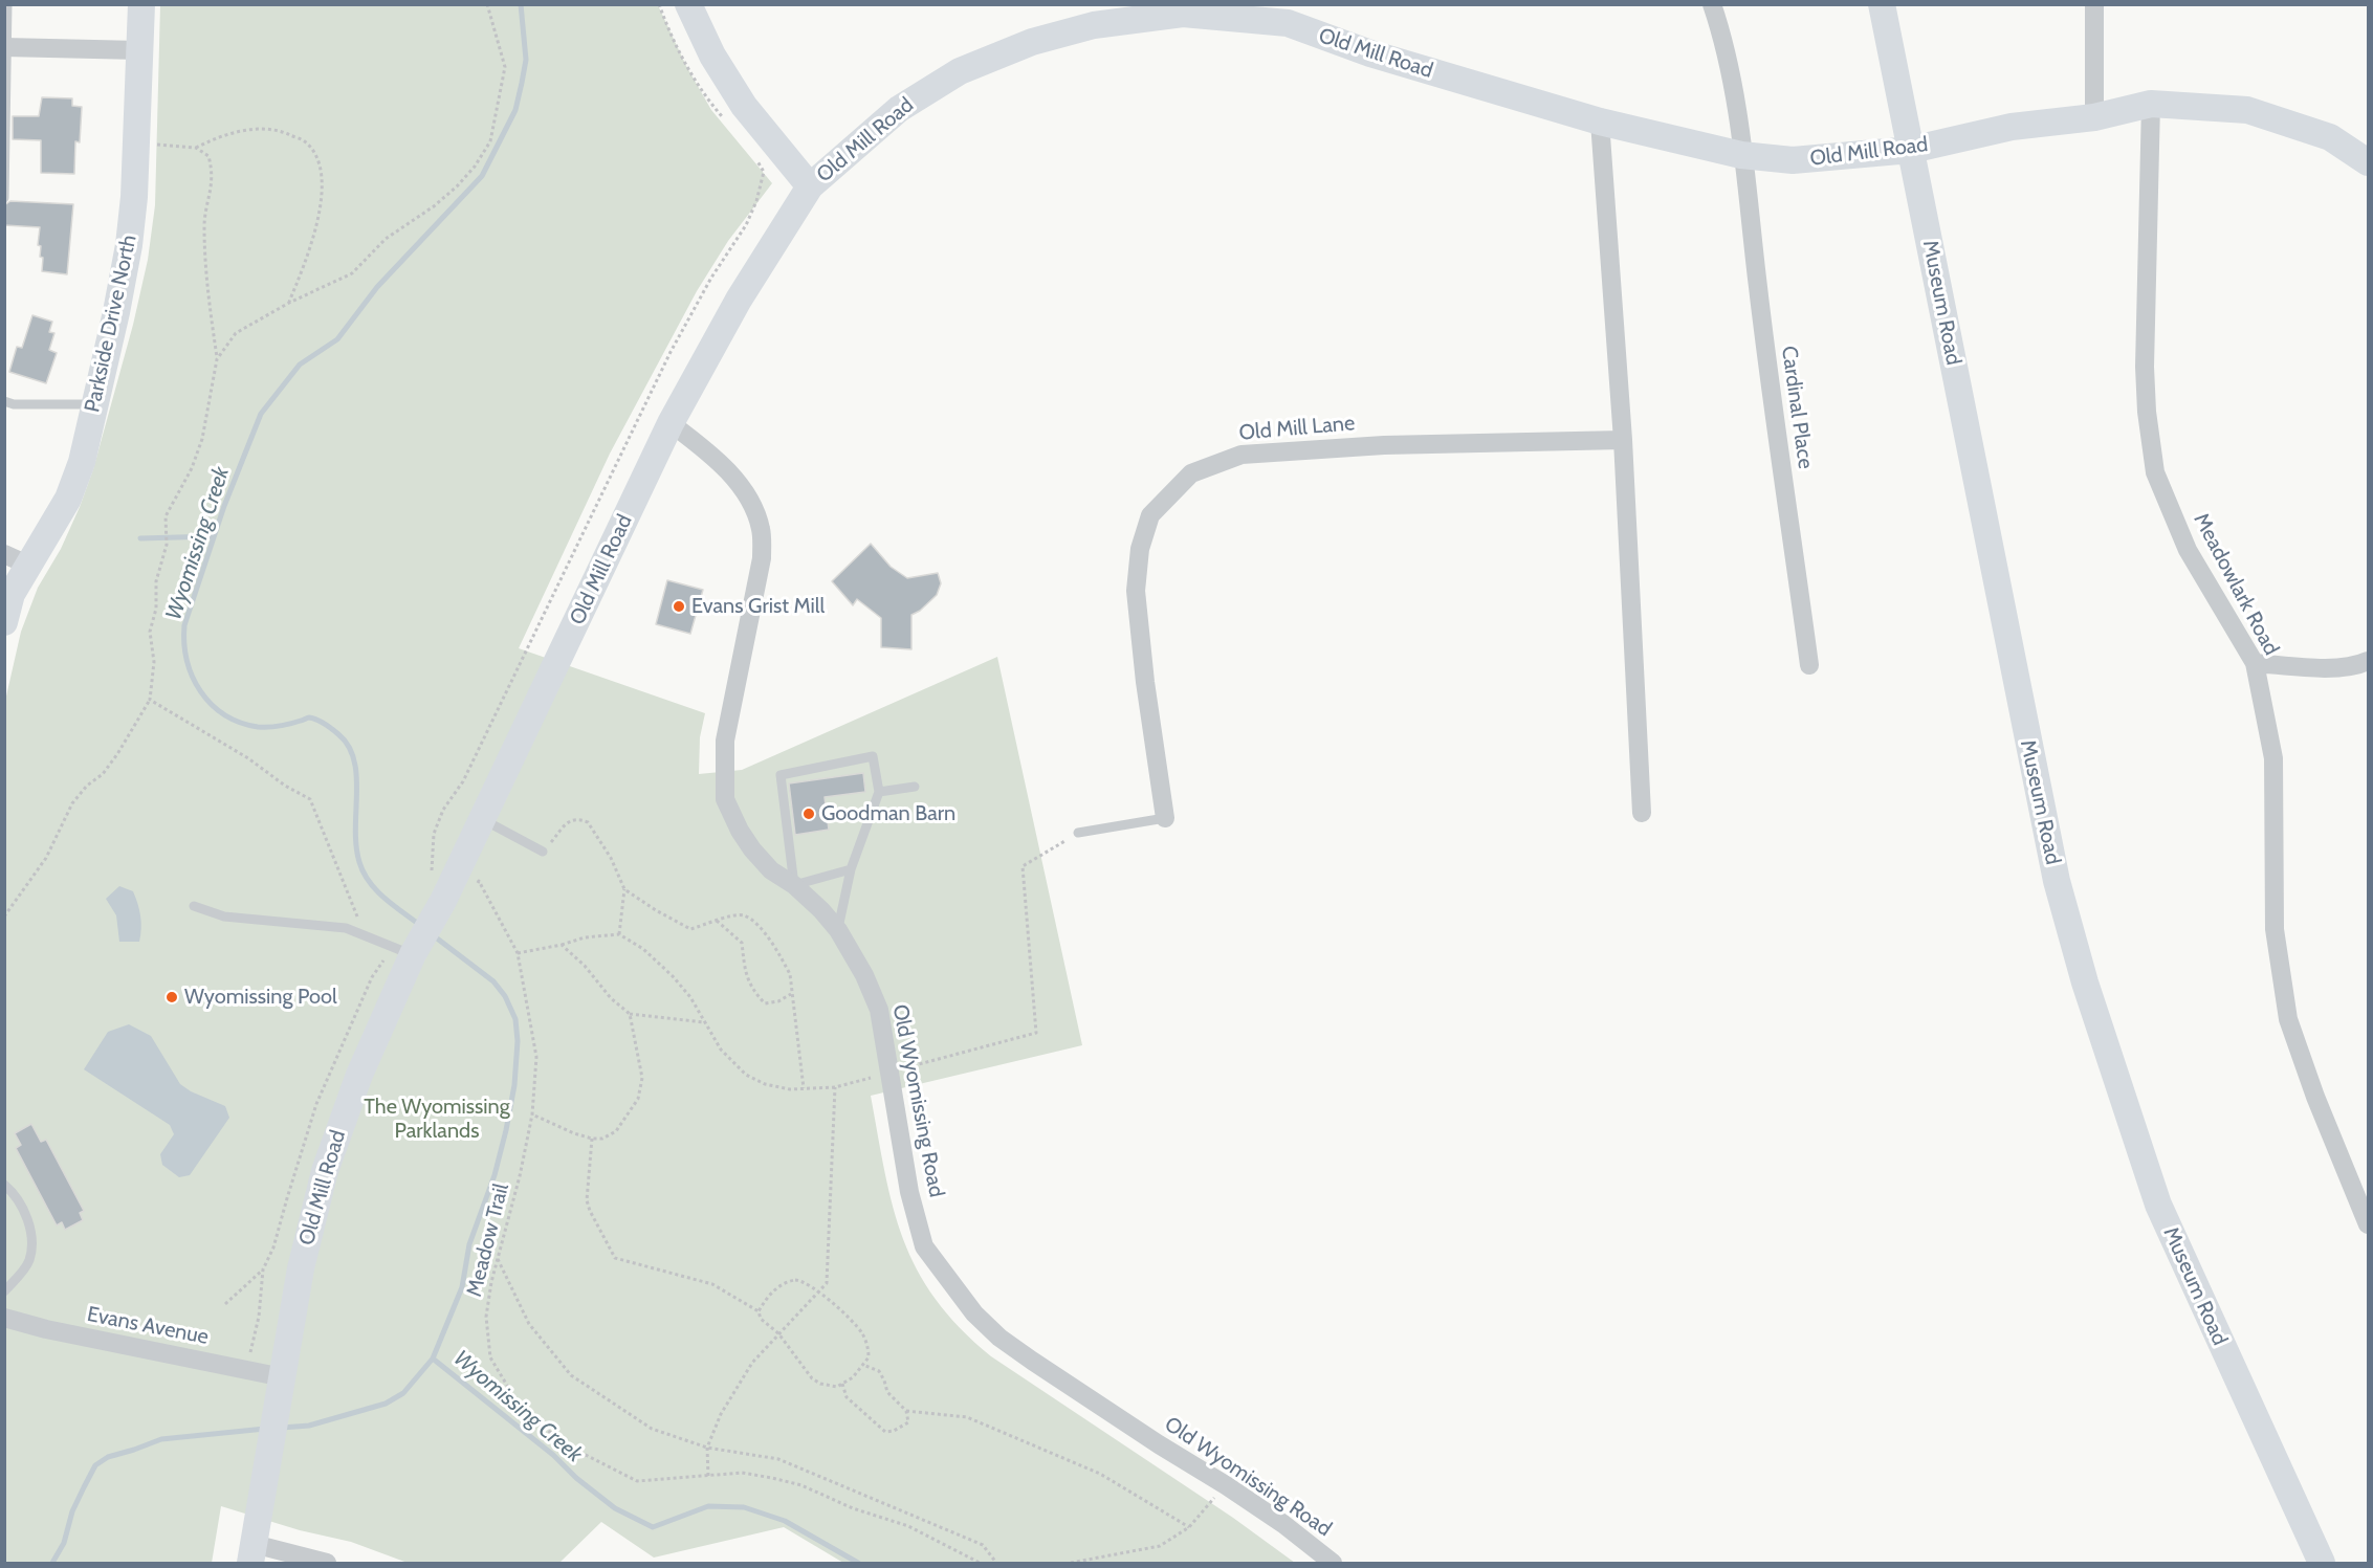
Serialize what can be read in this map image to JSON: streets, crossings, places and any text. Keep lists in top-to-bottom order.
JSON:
{
  "streets": {
    "street": [
      "Old Mill Road",
      "Museum Road",
      "Parkside Drive North",
      "Cardinal Place",
      "Old Mill Lane",
      "Meadowlark Road",
      "Old Wyomissing Road",
      "Evans Avenue"
    ],
    "path": ["Meadow Trail"]
  },
  "crossings": [
    ["Old Mill Road", "Museum Road"],
    ["Old Mill Road", "Cardinal Place"],
    ["Old Mill Road", "Meadowlark Road"],
    ["Old Mill Road", "Old Wyomissing Road"],
    ["Old Mill Road", "Evans Avenue"]
  ],
  "water": ["Wyomissing Creek"],
  "parks": ["The Wyomissing Parklands"],
  "places": ["Evans Grist Mill", "Goodman Barn", "Wyomissing Pool"]
}
